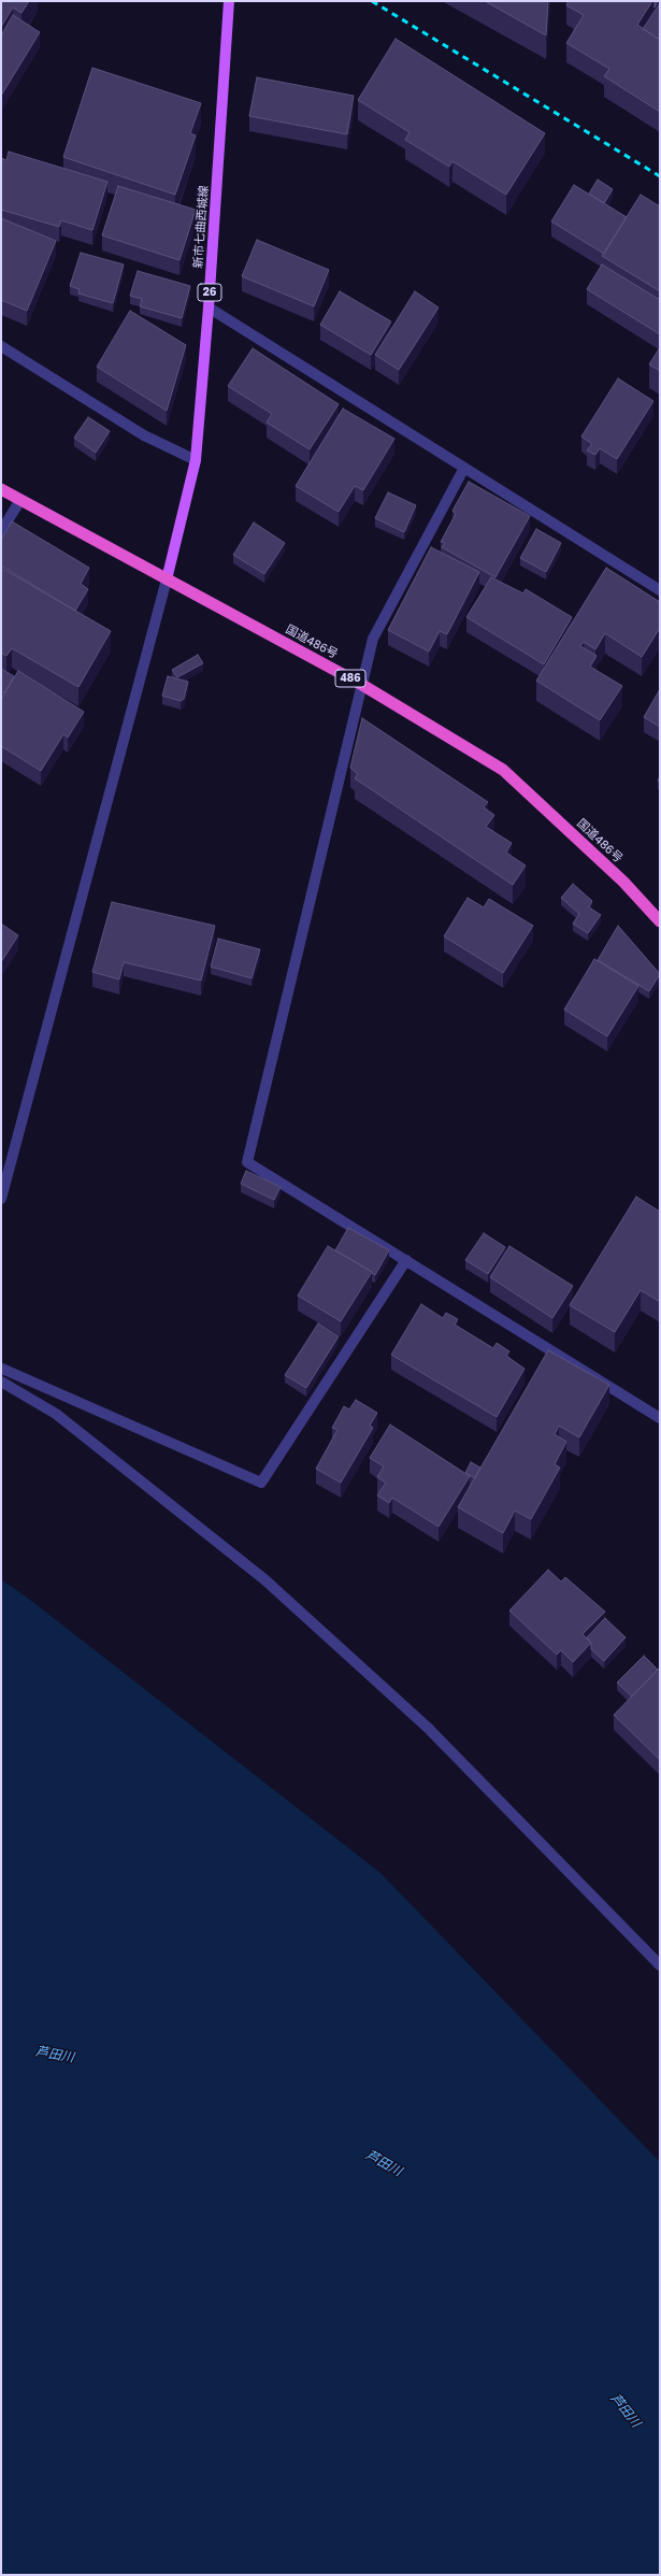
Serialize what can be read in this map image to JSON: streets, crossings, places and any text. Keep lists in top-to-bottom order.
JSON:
{
  "streets": {
    "highway": ["国道486号", "486"],
    "main road": ["新市七曲西城線", "26"]
  },
  "crossings": [
    ["新市七曲西城線", "国道486号"]
  ],
  "water": ["芦田川"]
}
